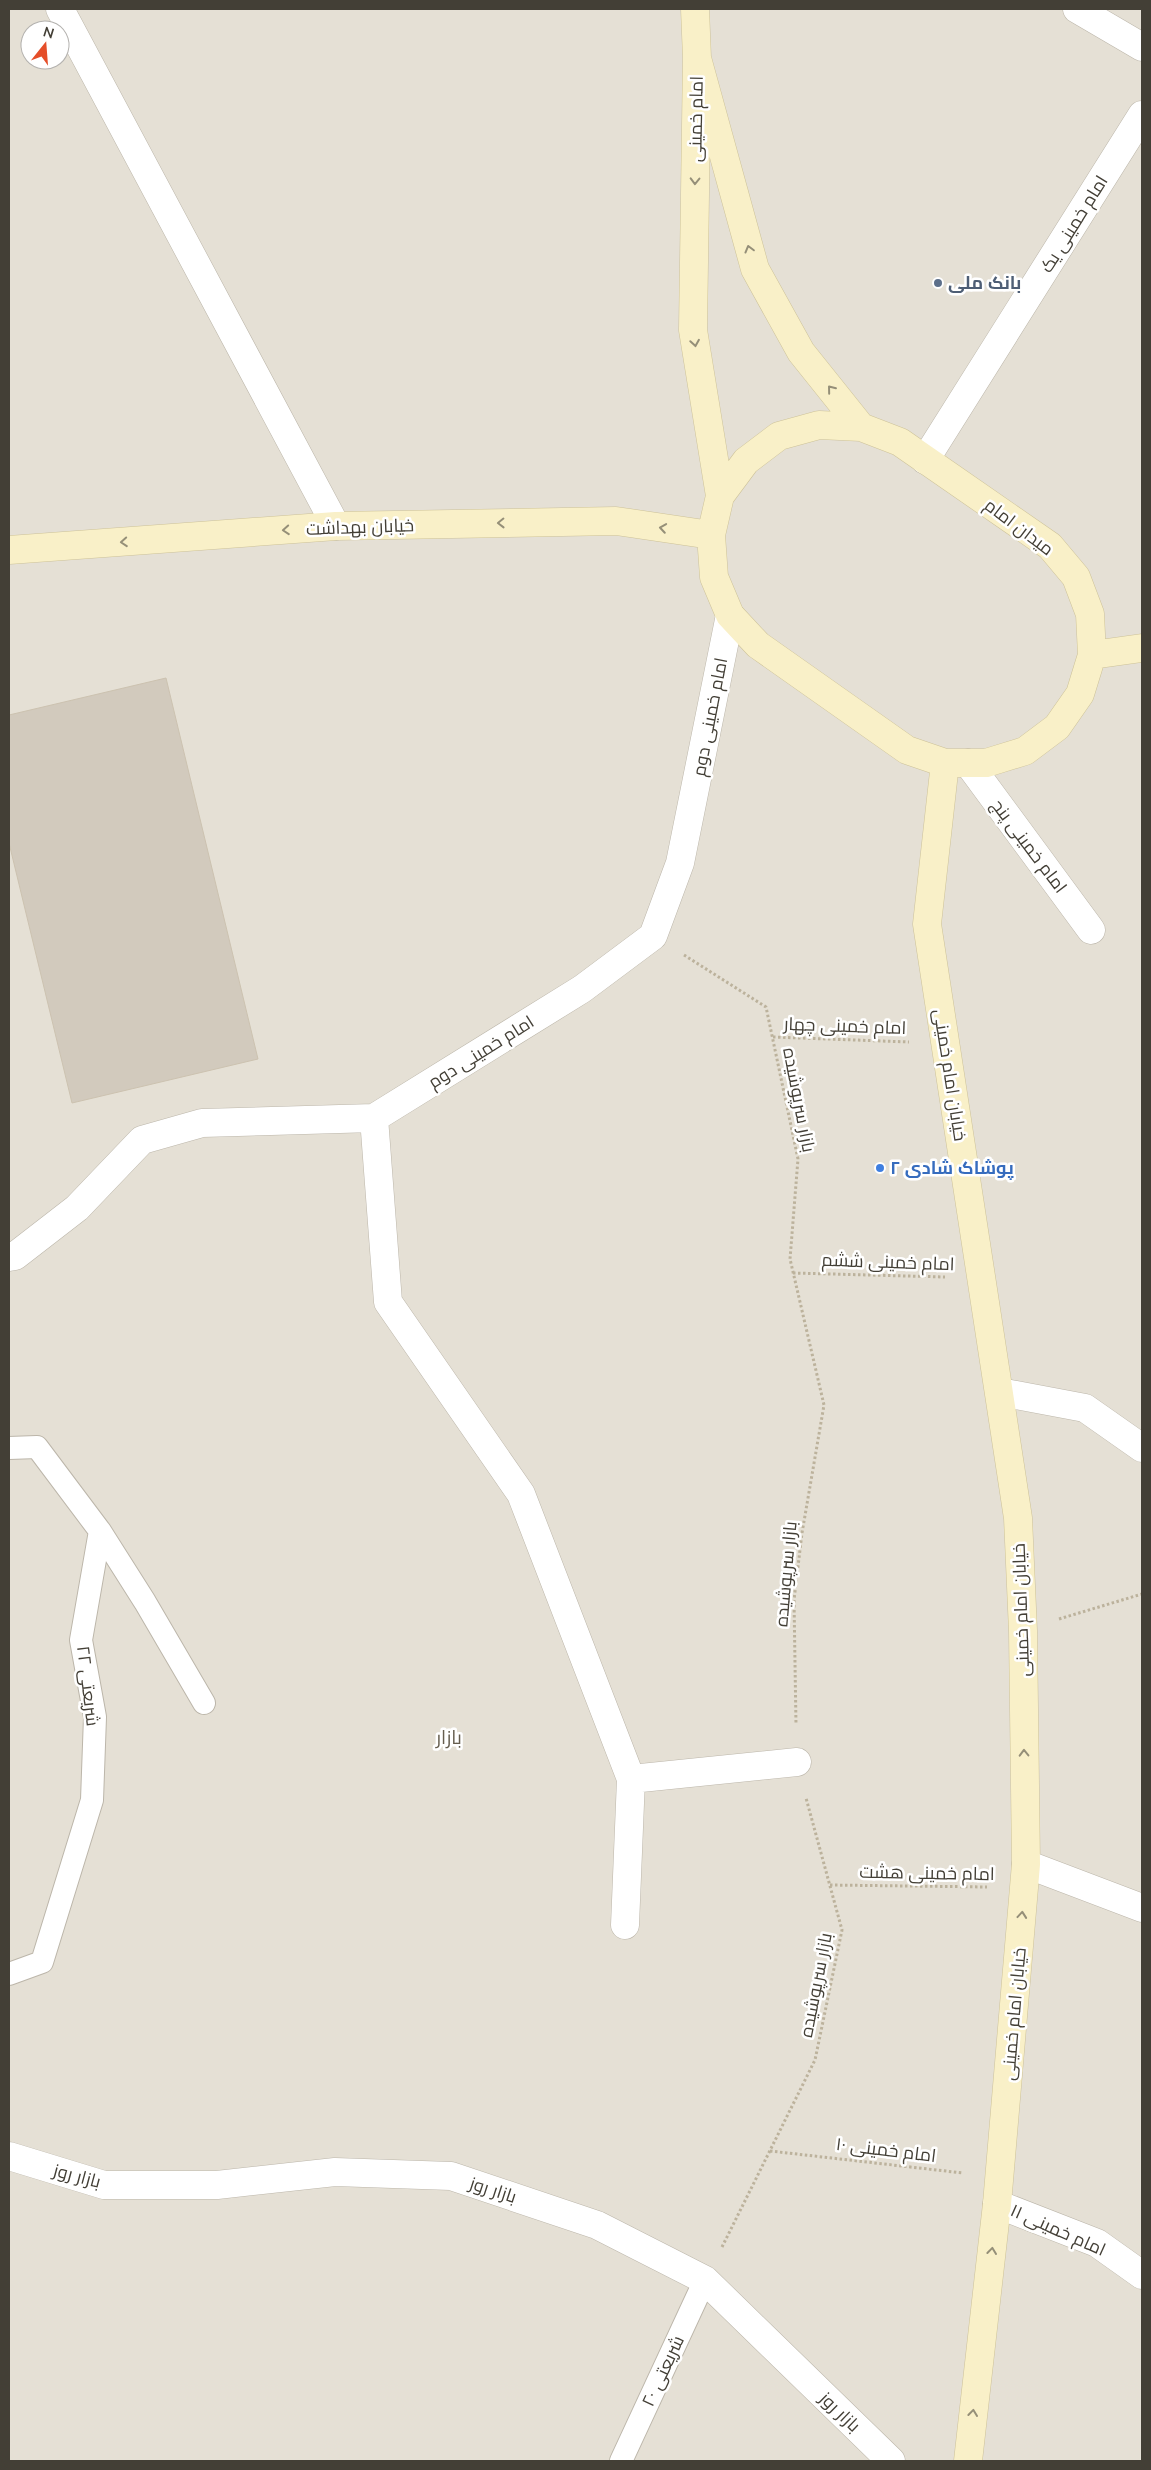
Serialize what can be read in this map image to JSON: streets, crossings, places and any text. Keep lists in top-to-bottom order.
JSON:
{
  "streets": {
    "main road": [
      "امام خمینی",
      "خیابان بهداشت",
      "میدان امام",
      "خیابان امام خمینی"
    ],
    "street": [
      "امام خمینی یک",
      "امام خمینی دوم",
      "امام خمینی پنج",
      "بازار روز",
      "امام خمینی ۱۱"
    ],
    "lane": ["شریعتی ۲۲", "شریعتی ۲۰"],
    "path": [
      "امام خمینی چهار",
      "بازار سرپوشیده",
      "امام خمینی ششم",
      "امام خمینی هشت",
      "امام خمینی ۱۰"
    ]
  },
  "crossings": [
    ["امام خمینی", "میدان امام"],
    ["امام خمینی یک", "میدان امام"],
    ["خیابان بهداشت", "میدان امام"],
    ["میدان امام", "امام خمینی دوم"],
    ["میدان امام", "امام خمینی پنج"],
    ["میدان امام", "خیابان امام خمینی"],
    ["امام خمینی دوم", "بازار سرپوشیده"],
    ["امام خمینی پنج", "خیابان امام خمینی"],
    ["امام خمینی چهار", "خیابان امام خمینی"],
    ["امام خمینی چهار", "بازار سرپوشیده"],
    ["خیابان امام خمینی", "امام خمینی ششم"],
    ["خیابان امام خمینی", "امام خمینی هشت"],
    ["خیابان امام خمینی", "امام خمینی ۱۰"],
    ["خیابان امام خمینی", "امام خمینی ۱۱"],
    ["بازار سرپوشیده", "امام خمینی ششم"],
    ["بازار سرپوشیده", "امام خمینی هشت"],
    ["بازار سرپوشیده", "امام خمینی ۱۰"],
    ["بازار سرپوشیده", "بازار روز"],
    ["بازار سرپوشیده", "شریعتی ۲۰"],
    ["بازار روز", "شریعتی ۲۰"]
  ],
  "one_way": ["خیابان بهداشت", "خیابان امام خمینی"],
  "districts": ["بازار"],
  "places": ["بانک ملی", "پوشاک شادی ۲"],
  "north": "top"
}
